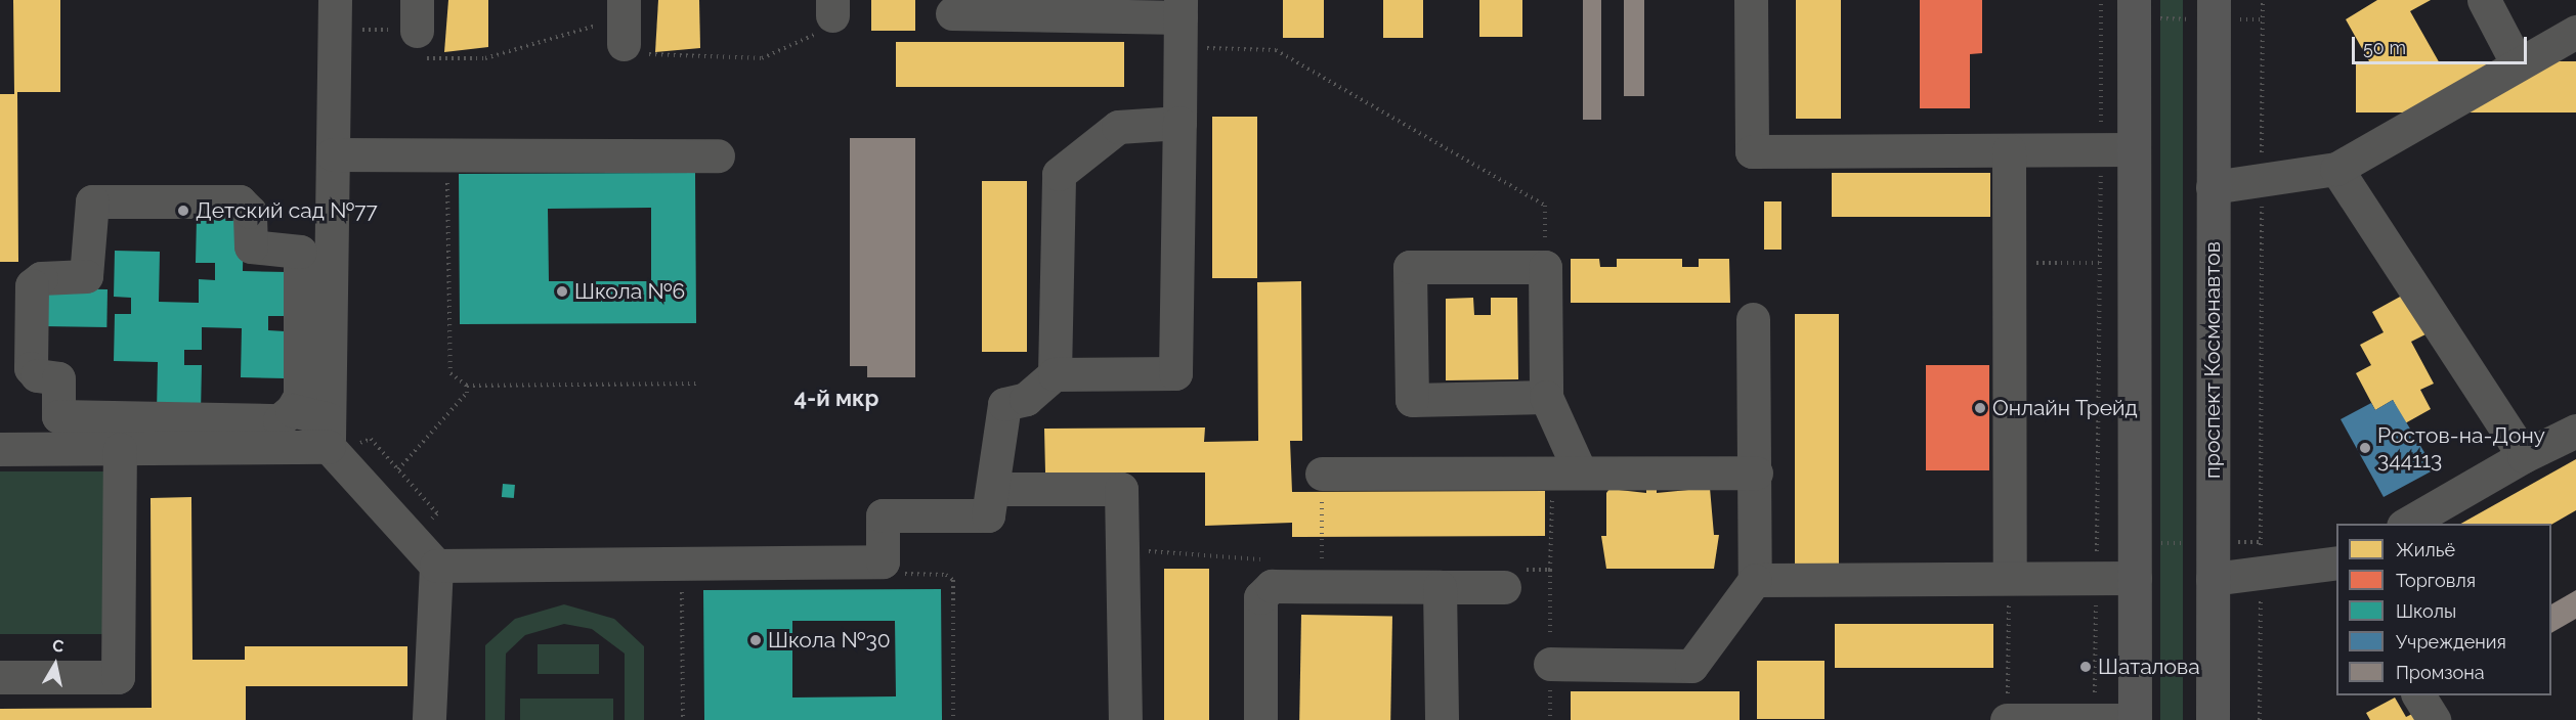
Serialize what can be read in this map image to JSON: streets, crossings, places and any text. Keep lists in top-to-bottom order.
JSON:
{
  "streets": {
    "main road": ["проспект Космонавтов"]
  },
  "districts": ["4-й мкр"],
  "places": [
    "Детский сад №77",
    "Школа №6",
    "Онлайн Трейд",
    "Ростов-на-Дону 344113",
    "Школа №30",
    "Шаталова"
  ],
  "legend": [
    "Жильё",
    "Торговля",
    "Школы",
    "Учреждения",
    "Промзона"
  ],
  "scale_bar": "50 m",
  "north": "top"
}
